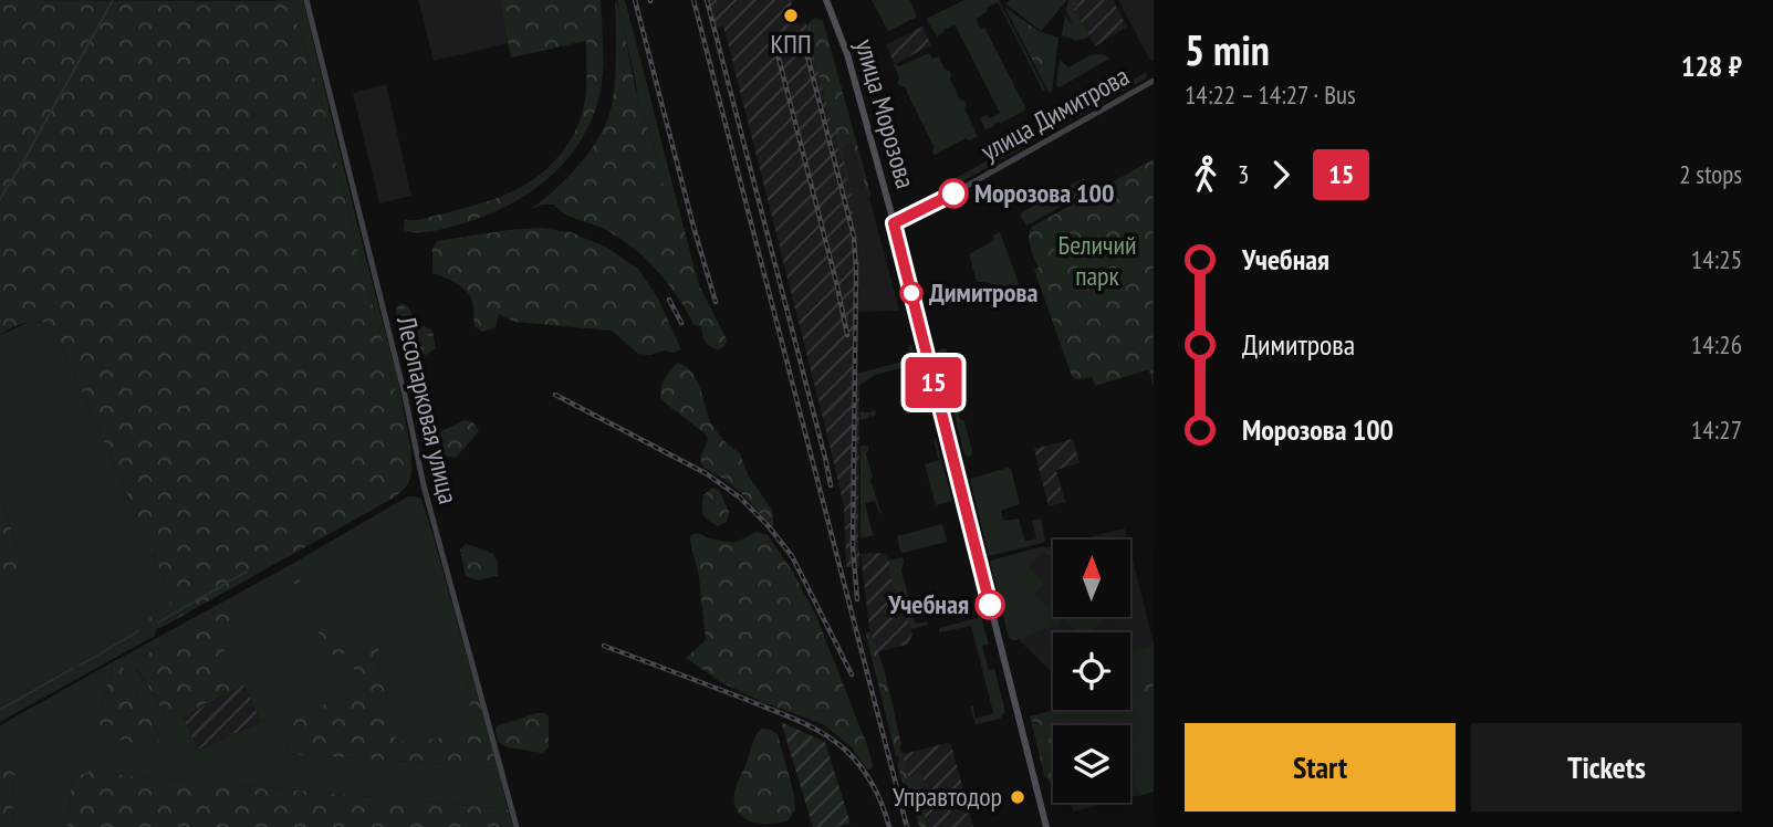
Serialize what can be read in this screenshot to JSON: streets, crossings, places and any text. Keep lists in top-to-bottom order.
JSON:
{
  "streets": {
    "main road": ["улица Морозова"],
    "street": ["улица Димитрова", "Лесопарковая улица"]
  },
  "crossings": [
    ["улица Морозова", "улица Димитрова"]
  ],
  "parks": ["Беличий парк"],
  "places": [
    "КПП",
    "Морозова 100",
    "Димитрова",
    "Учебная",
    "Управтодор"
  ],
  "lines": ["bus line 15"],
  "north": "top",
  "page": {
    "on_map": "15",
    "heading": ["5 min", "14:22 – 14:27 · Bus", "128 ₽"],
    "legs": ["3", "15", "2 stops"],
    "list": [
      {
        "name": "Учебная",
        "value": "14:25"
      },
      {
        "name": "Димитрова",
        "value": "14:26"
      },
      {
        "name": "Морозова 100",
        "value": "14:27"
      }
    ],
    "buttons": ["Start", "Tickets"]
  }
}
